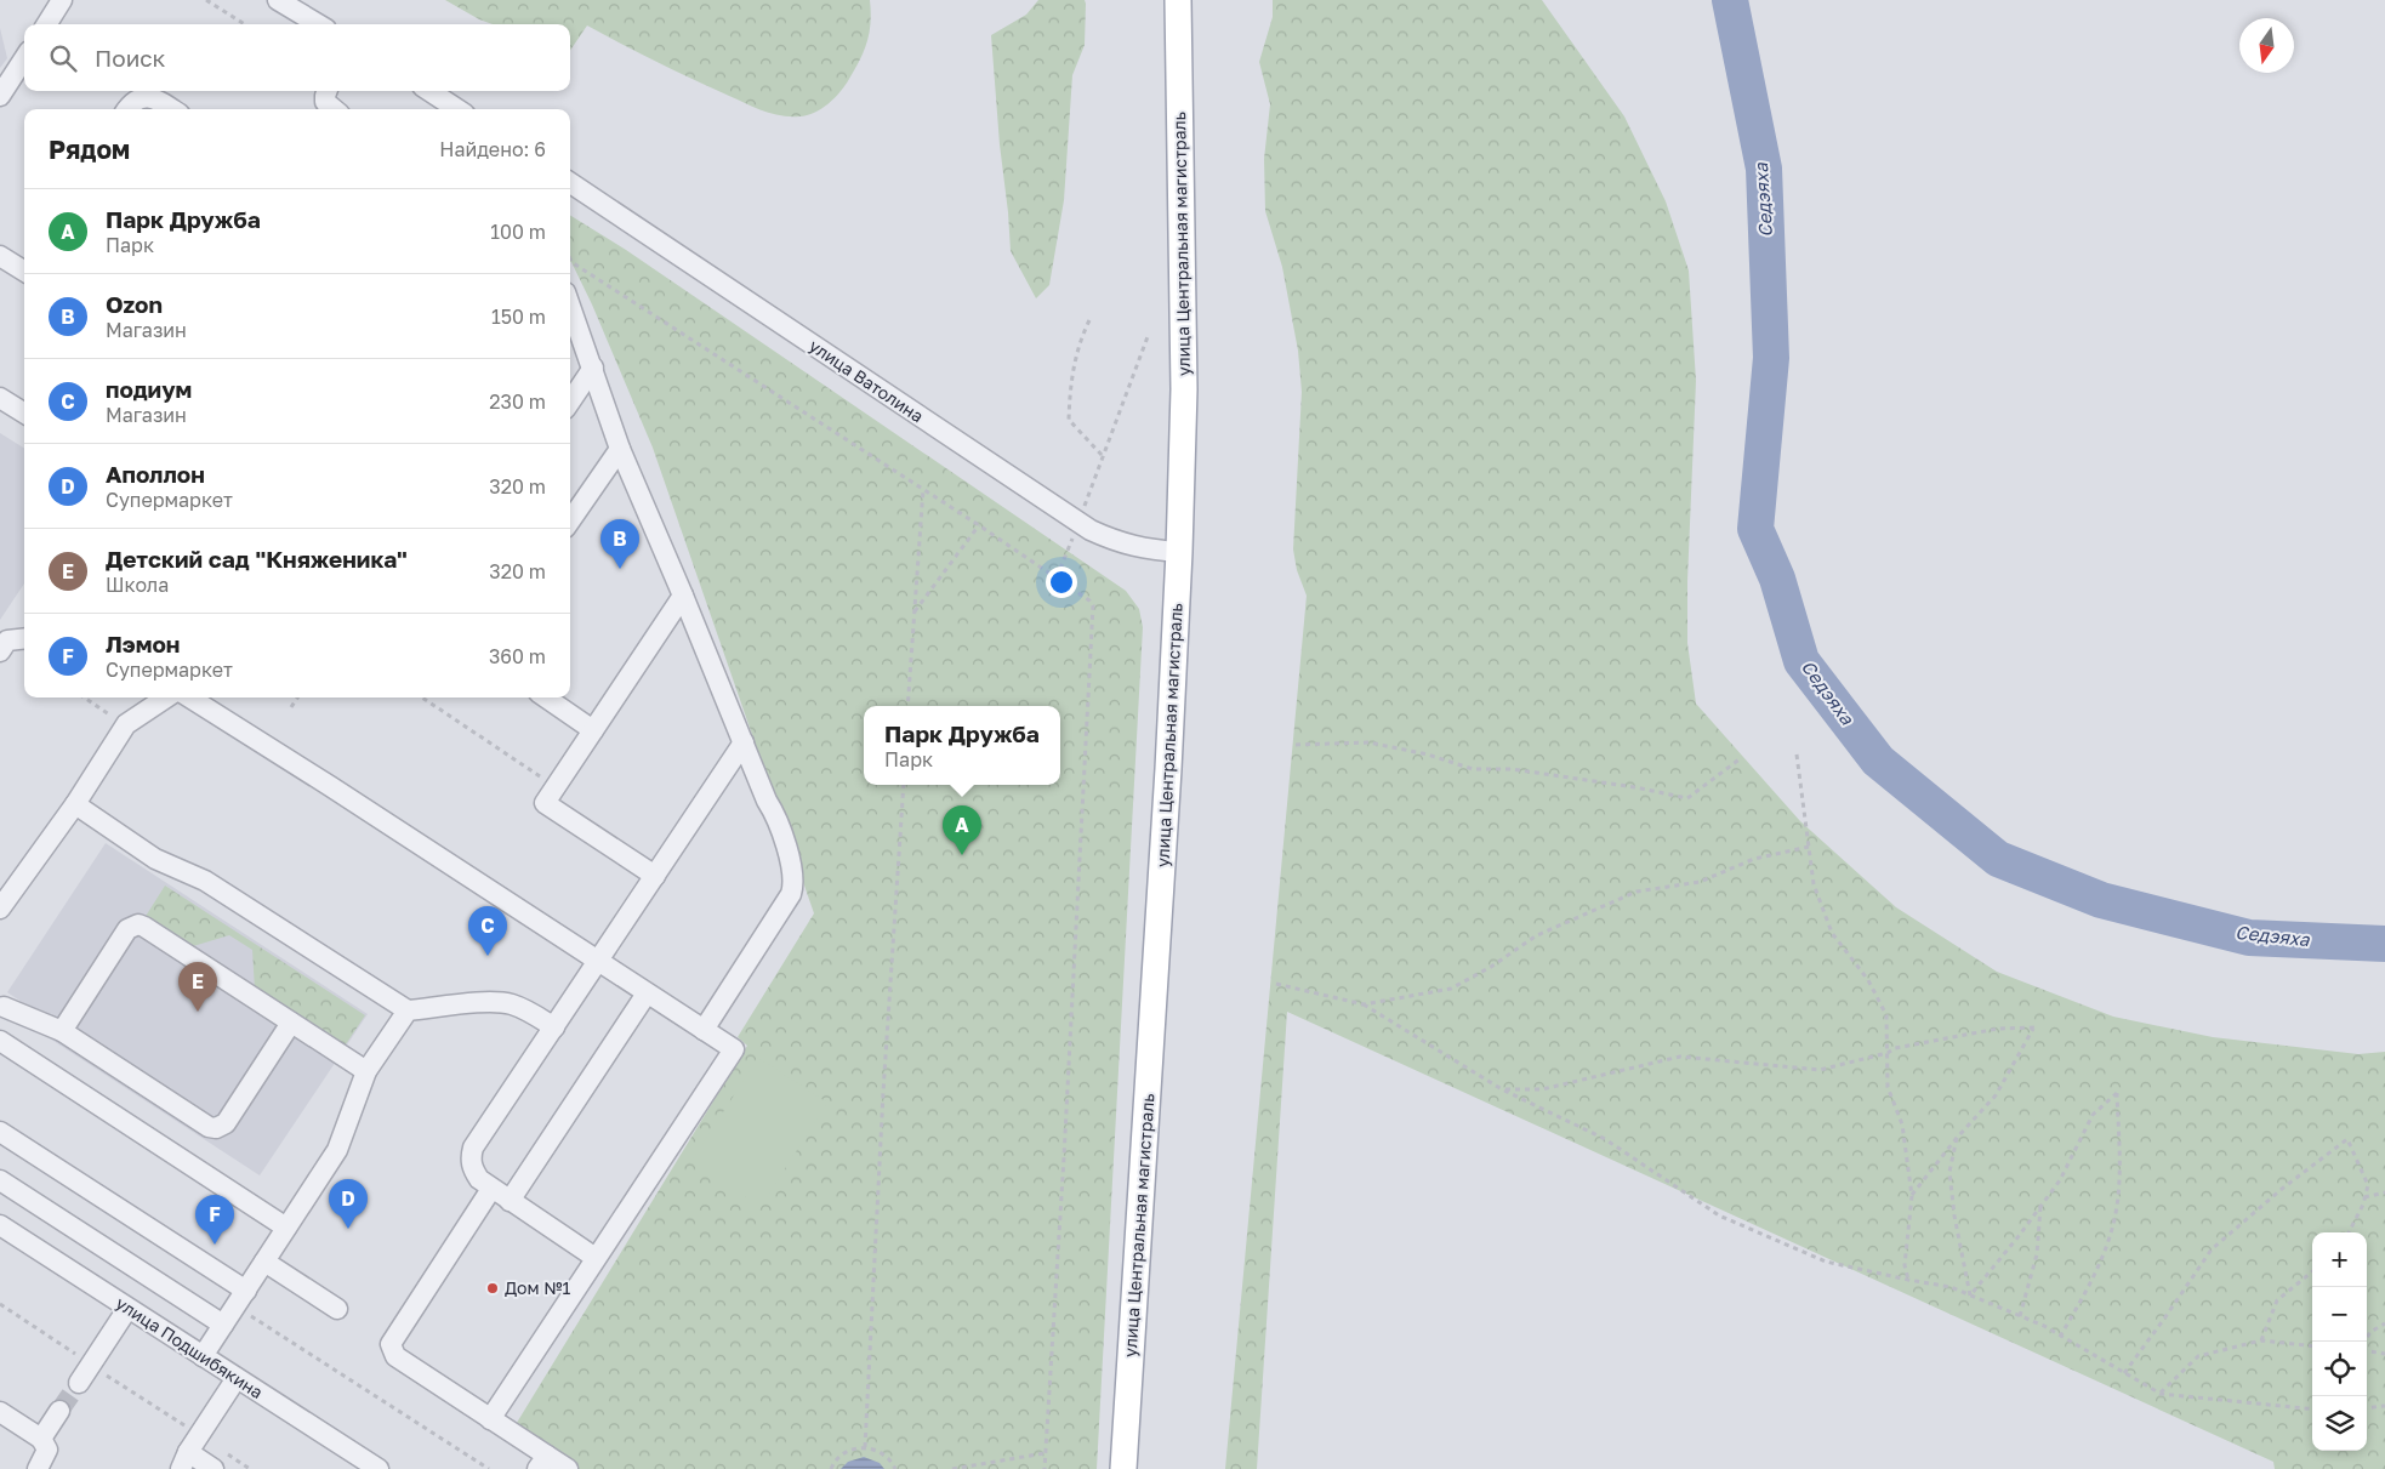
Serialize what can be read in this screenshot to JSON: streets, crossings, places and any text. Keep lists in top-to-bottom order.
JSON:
{
  "streets": {
    "main road": ["улица Центральная магистраль"],
    "street": ["улица Ватолина", "улица Подшибякина"]
  },
  "crossings": [
    ["улица Центральная магистраль", "улица Ватолина"]
  ],
  "water": ["Седэяха"],
  "places": ["Дом №1"],
  "north": "bottom",
  "page": {
    "search": "Поиск",
    "heading": ["Рядом", "Найдено: 6"],
    "list": [
      {
        "mark": "A",
        "name": "Парк Дружба",
        "note": "Парк",
        "value": "100 m"
      },
      {
        "mark": "B",
        "name": "Ozon",
        "note": "Магазин",
        "value": "150 m"
      },
      {
        "mark": "C",
        "name": "подиум",
        "note": "Магазин",
        "value": "230 m"
      },
      {
        "mark": "D",
        "name": "Аполлон",
        "note": "Супермаркет",
        "value": "320 m"
      },
      {
        "mark": "E",
        "name": "Детский сад \"Княженика\"",
        "note": "Школа",
        "value": "320 m"
      },
      {
        "mark": "F",
        "name": "Лэмон",
        "note": "Супермаркет",
        "value": "360 m"
      }
    ],
    "pins": [
      "B",
      "A",
      "C",
      "E",
      "D",
      "F"
    ],
    "popup": ["Парк Дружба", "Парк"],
    "map_buttons": ["+", "−"]
  }
}
